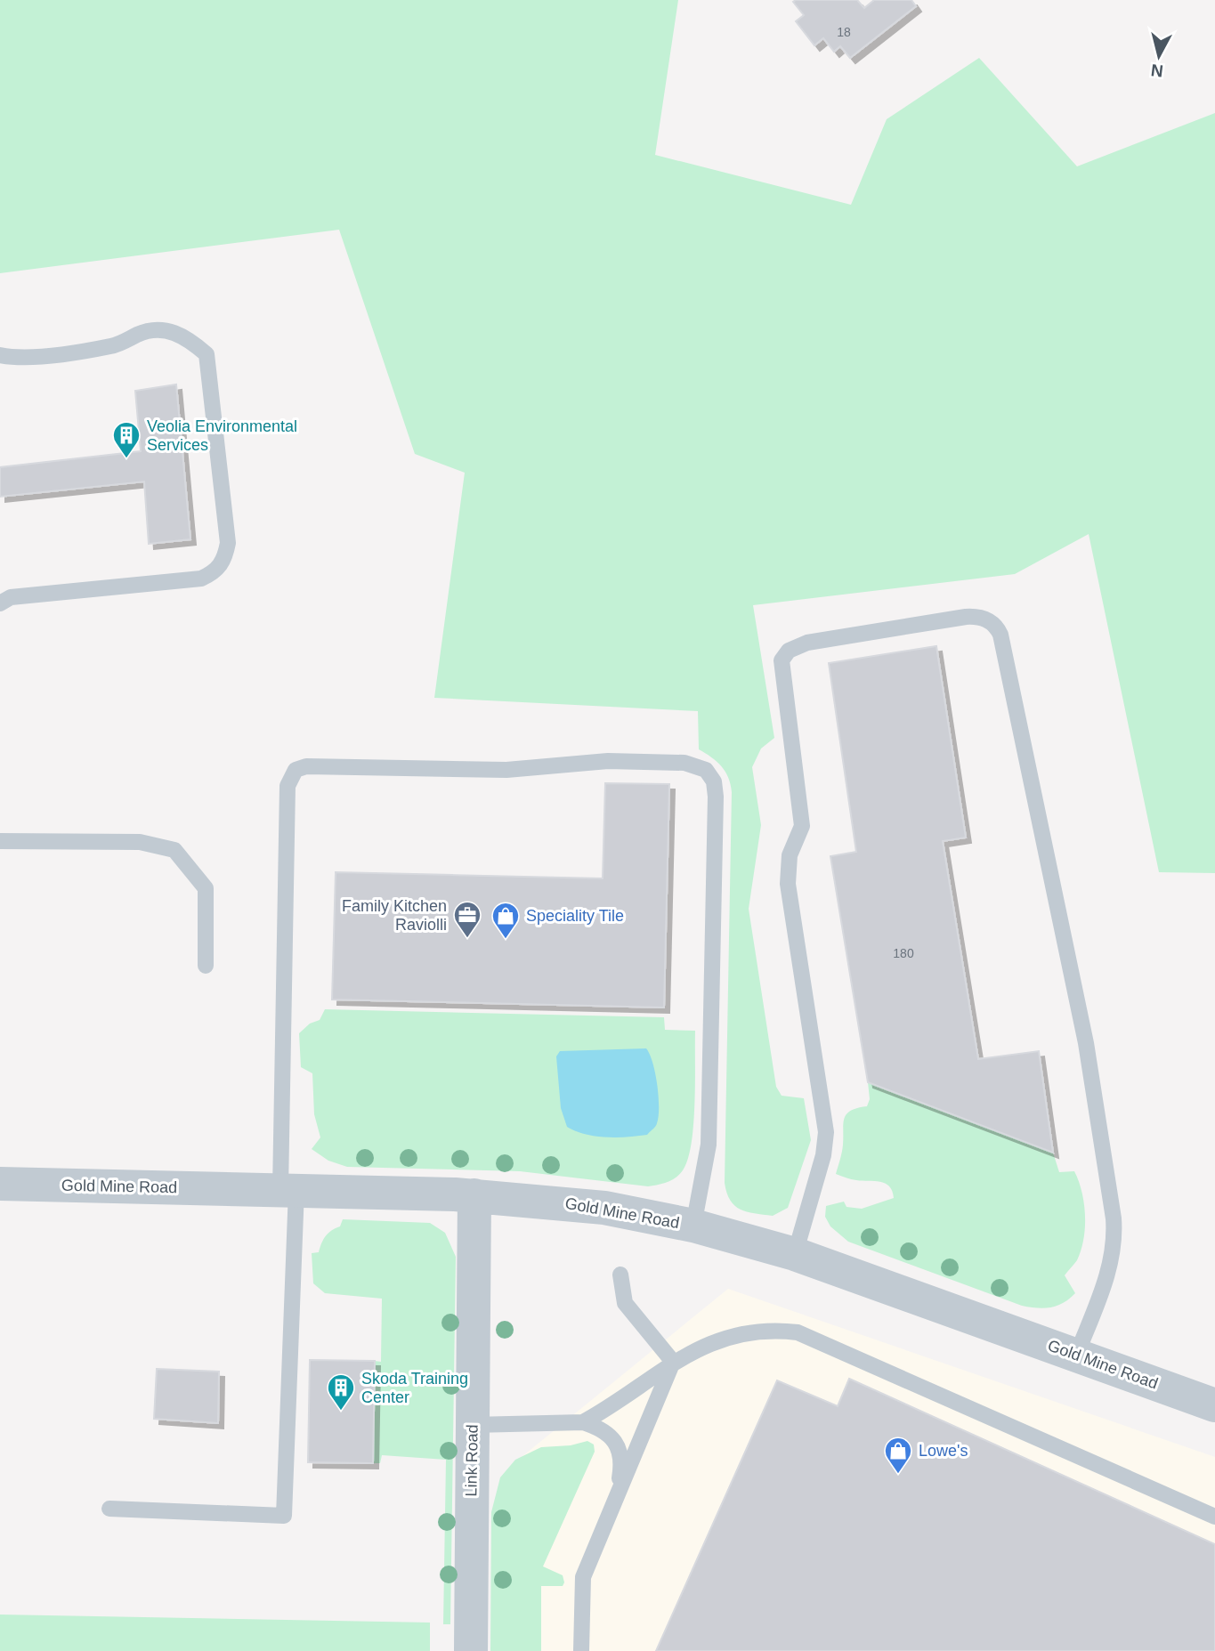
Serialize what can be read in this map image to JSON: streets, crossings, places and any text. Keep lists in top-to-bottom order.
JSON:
{
  "streets": {
    "street": ["Gold Mine Road", "Link Road"]
  },
  "crossings": [
    ["Gold Mine Road", "Link Road"]
  ],
  "places": {
    "building": ["Veolia Environmental Services", "Skoda Training Center"],
    "office": ["Family Kitchen Raviolli"],
    "shop": ["Speciality Tile", "Lowe's"]
  },
  "house_numbers": ["18", "180"],
  "north": "bottom"
}
